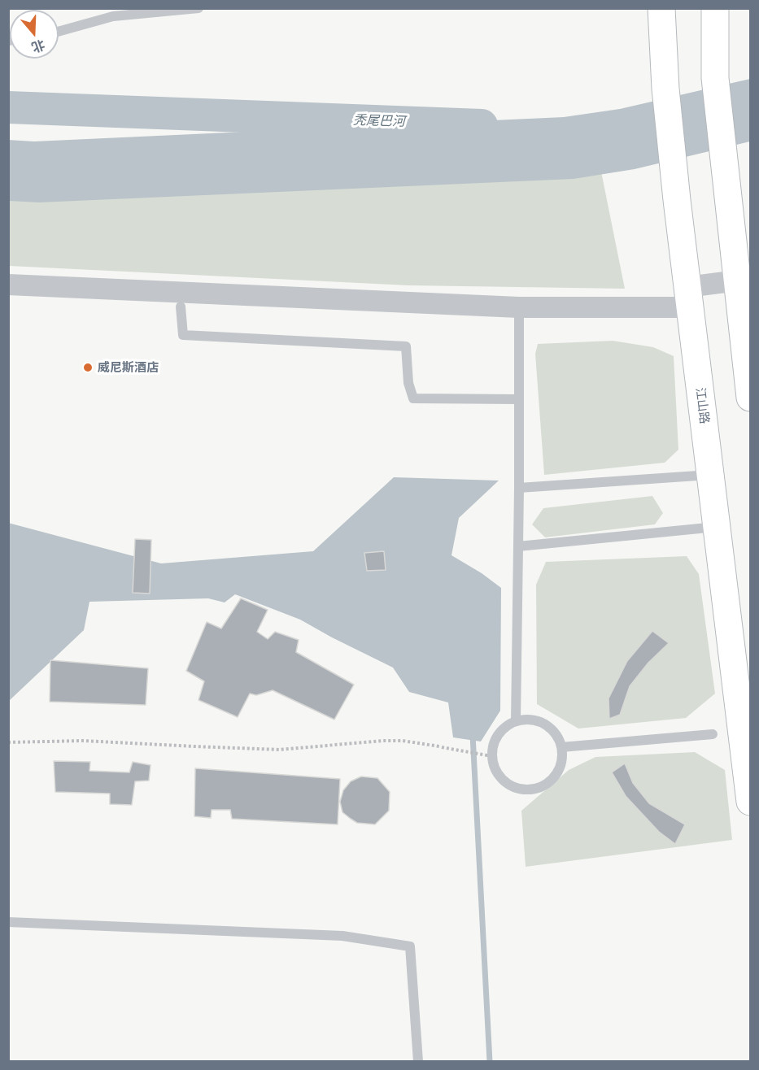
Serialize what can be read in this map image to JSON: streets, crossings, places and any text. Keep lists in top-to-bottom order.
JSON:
{
  "streets": {
    "main road": ["江山路"]
  },
  "water": ["秃尾巴河"],
  "places": ["威尼斯酒店"],
  "north": "bottom"
}
